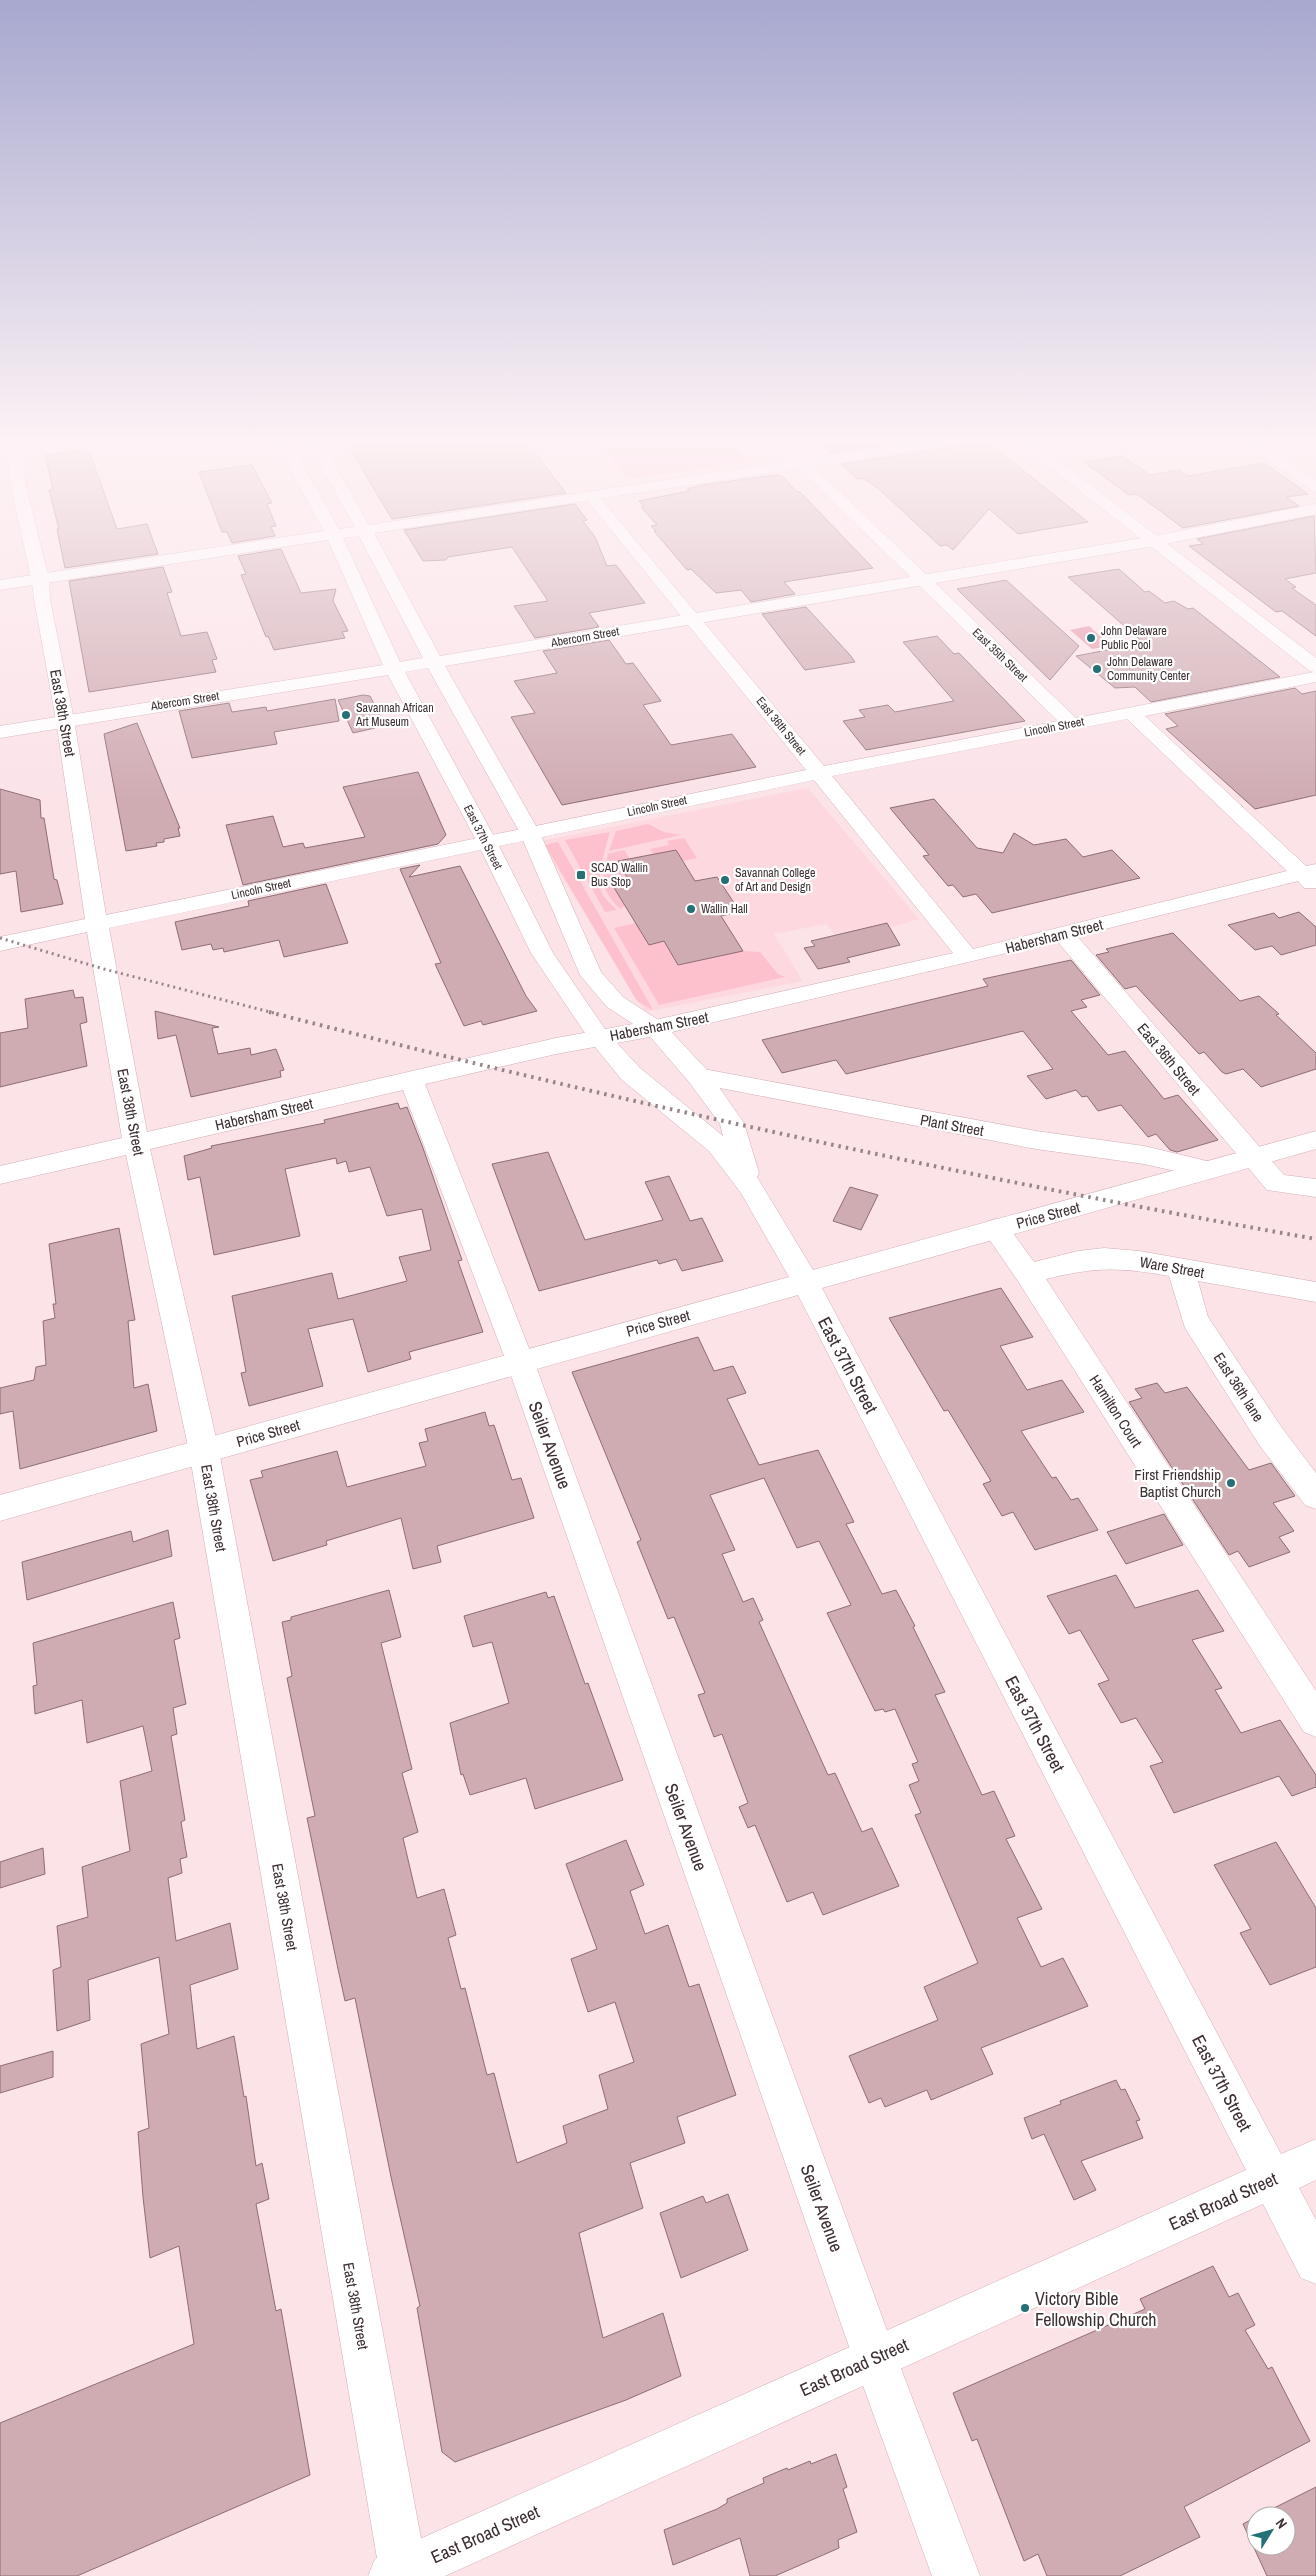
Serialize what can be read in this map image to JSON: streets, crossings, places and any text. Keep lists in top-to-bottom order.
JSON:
{
  "streets": {
    "street": [
      "Abercorn Street",
      "East 35th Street",
      "East 38th Street",
      "East 36th Street",
      "Lincoln Street",
      "East 37th Street",
      "Habersham Street",
      "Plant Street",
      "Price Street",
      "Ware Street",
      "East 36th lane",
      "Hamilton Court",
      "Seiler Avenue",
      "East Broad Street"
    ]
  },
  "crossings": [
    ["Abercorn Street", "East 35th Street"],
    ["Abercorn Street", "East 38th Street"],
    ["Abercorn Street", "East 36th Street"],
    ["Abercorn Street", "East 37th Street"],
    ["East 35th Street", "Lincoln Street"],
    ["East 38th Street", "Lincoln Street"],
    ["East 38th Street", "Habersham Street"],
    ["East 38th Street", "Price Street"],
    ["East 38th Street", "East Broad Street"],
    ["East 36th Street", "Lincoln Street"],
    ["East 36th Street", "Habersham Street"],
    ["East 36th Street", "Price Street"],
    ["Lincoln Street", "East 37th Street"],
    ["East 37th Street", "Habersham Street"],
    ["East 37th Street", "Plant Street"],
    ["East 37th Street", "Price Street"],
    ["East 37th Street", "East Broad Street"],
    ["Habersham Street", "Seiler Avenue"],
    ["Plant Street", "Price Street"],
    ["Price Street", "Hamilton Court"],
    ["Price Street", "Seiler Avenue"],
    ["Ware Street", "East 36th lane"],
    ["Ware Street", "Hamilton Court"],
    ["Seiler Avenue", "East Broad Street"]
  ],
  "places": {
    "other": [
      "John Delaware Public Pool",
      "John Delaware Community Center",
      "Savannah African Art Museum",
      "Savannah College of Art and Design",
      "Wallin Hall",
      "First Friendship Baptist Church",
      "Victory Bible Fellowship Church"
    ],
    "transit": ["SCAD Wallin Bus Stop"]
  },
  "north": "top right"
}
